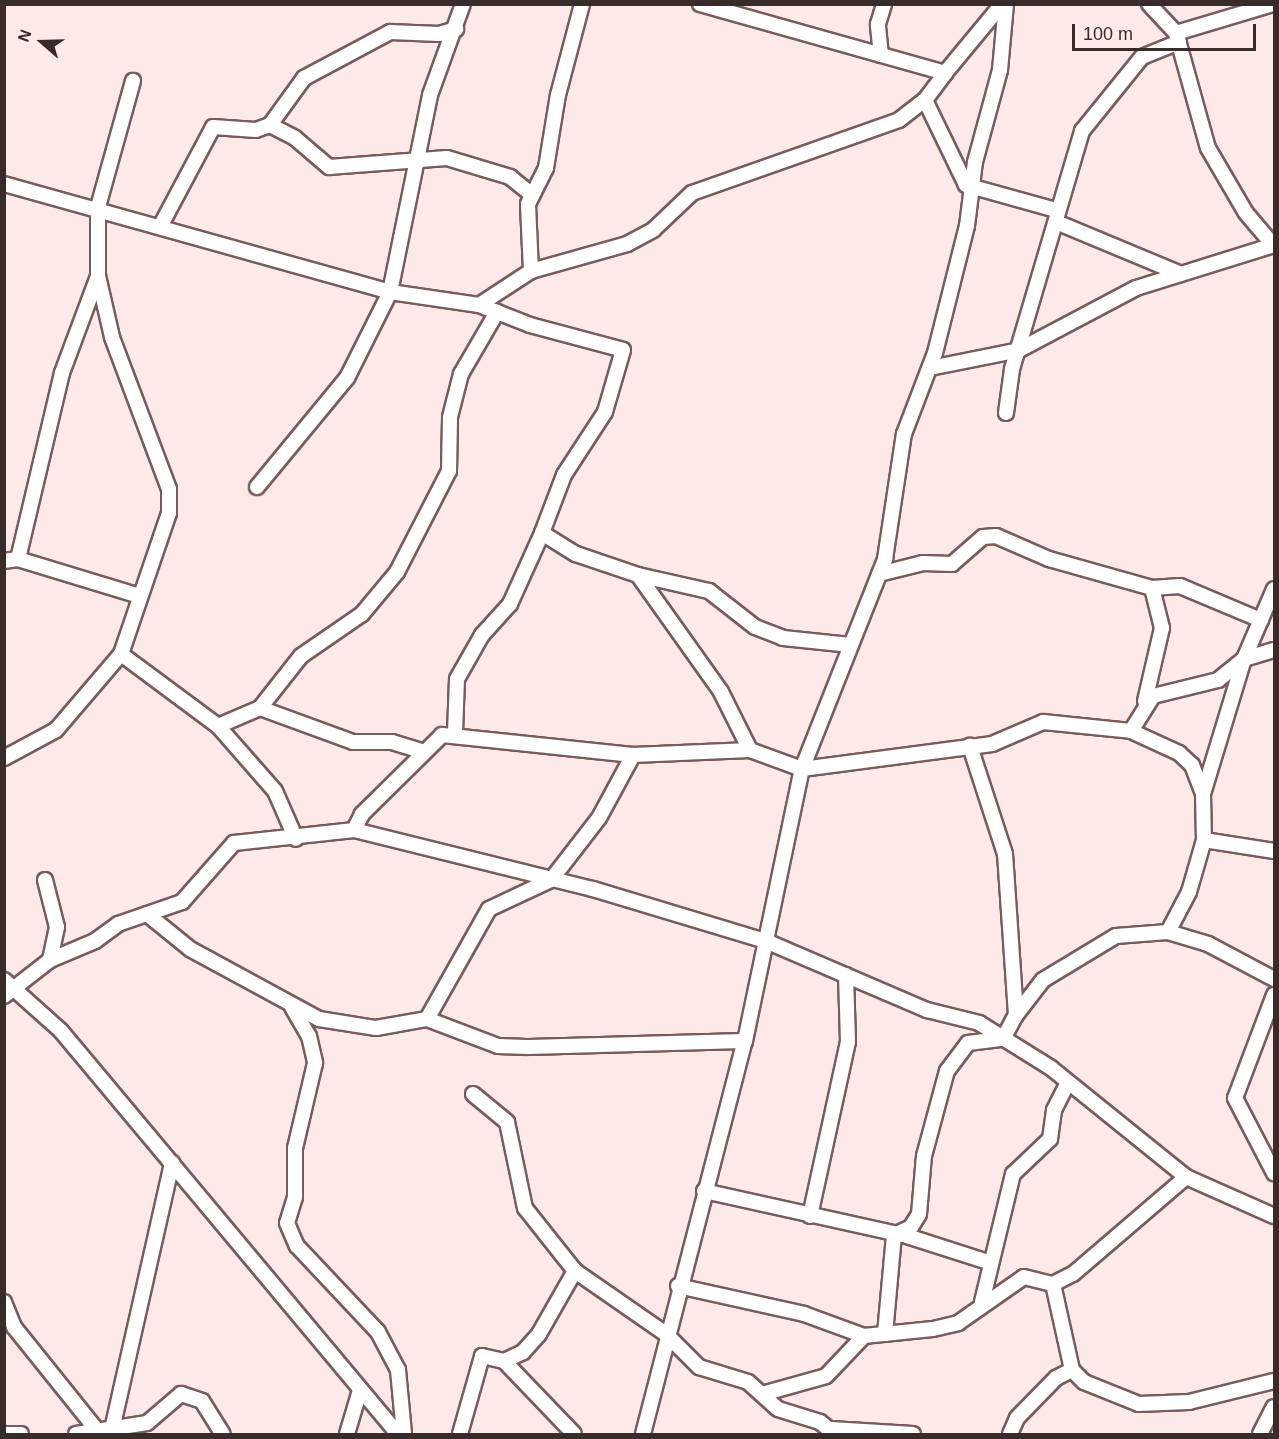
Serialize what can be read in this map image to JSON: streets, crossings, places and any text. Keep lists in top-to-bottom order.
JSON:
{
  "scale_bar": "100 m",
  "north": "left"
}
